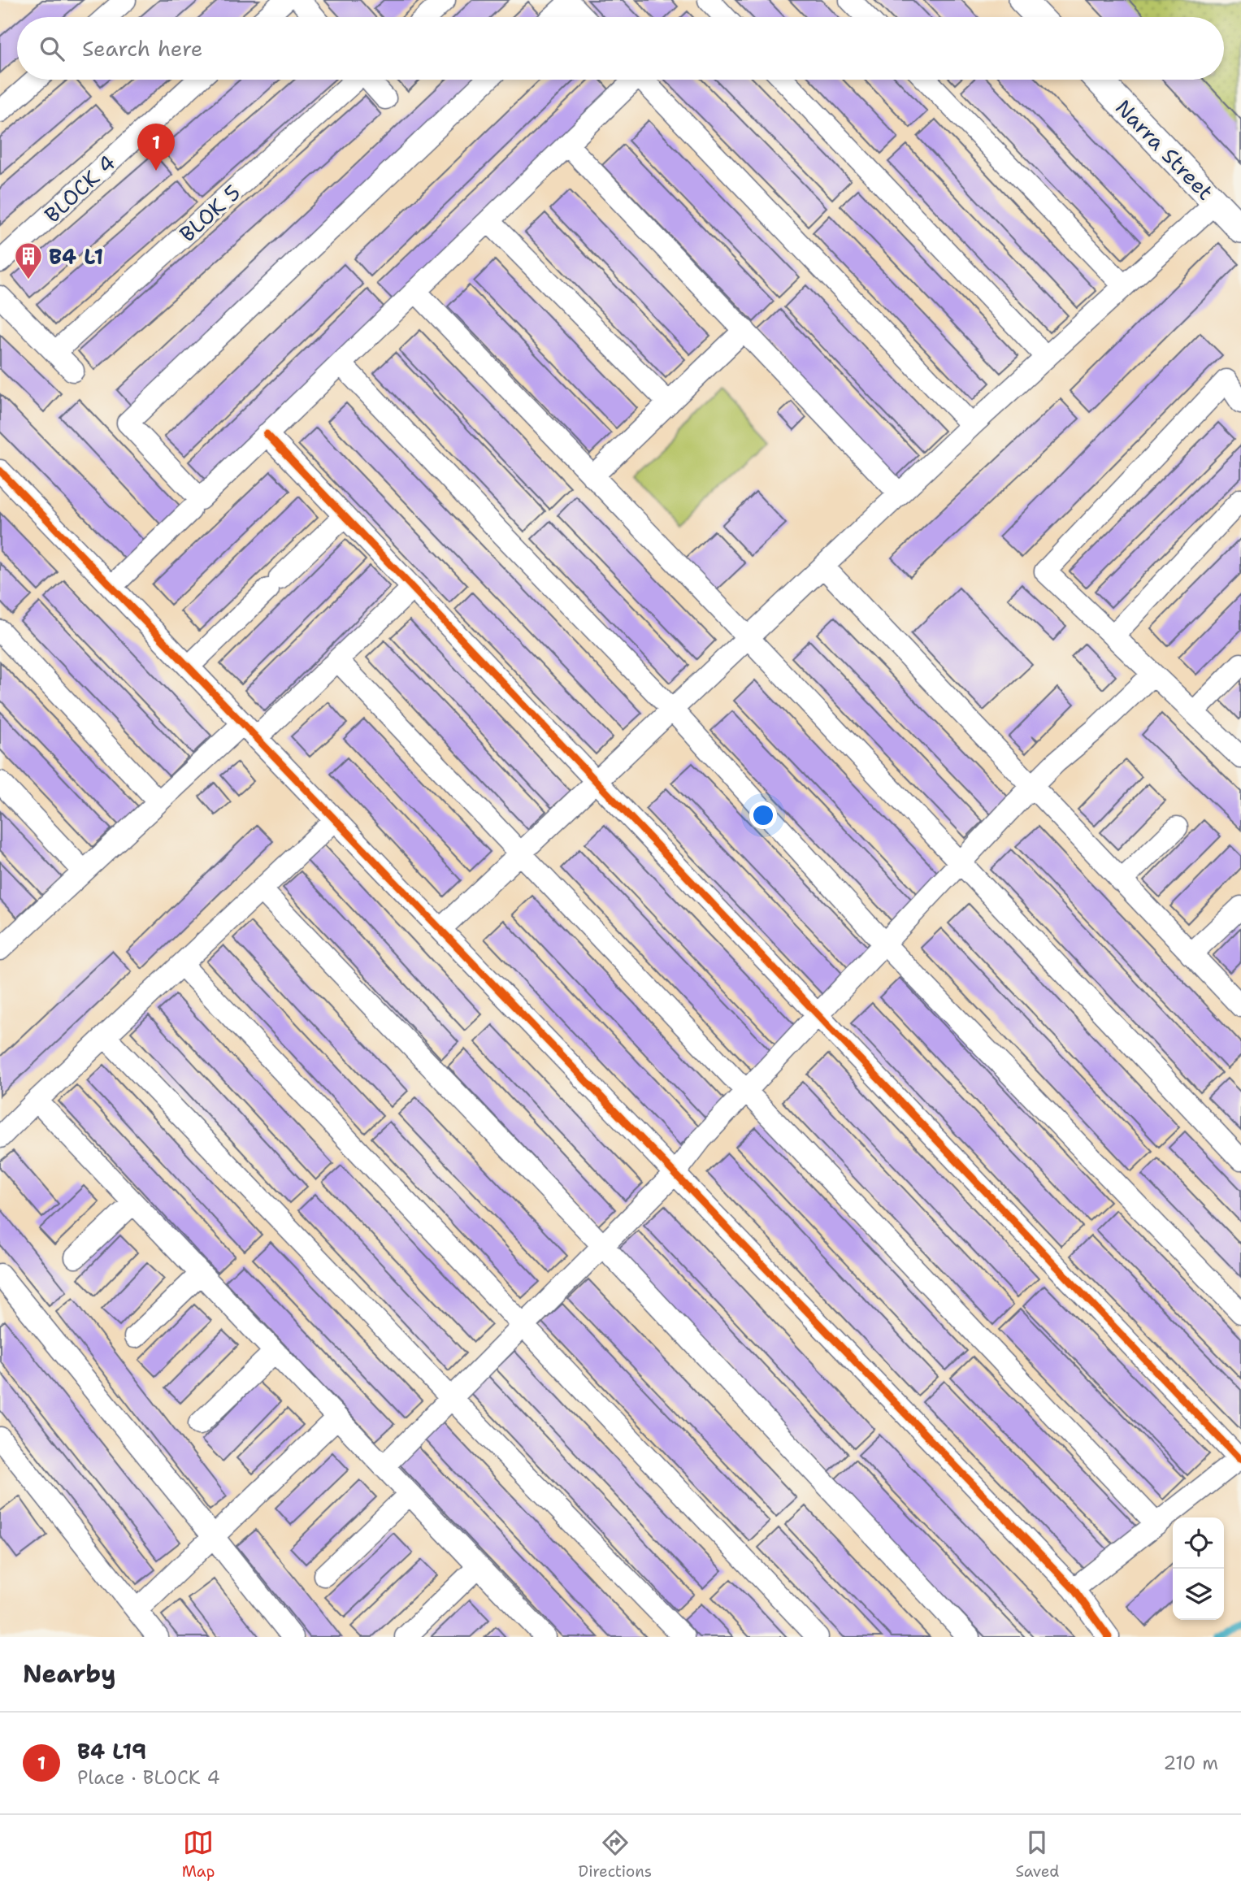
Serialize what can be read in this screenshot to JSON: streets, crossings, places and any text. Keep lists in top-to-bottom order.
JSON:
{
  "streets": {
    "street": ["Narra Street", "BLOCK 4", "BLOK 5"]
  },
  "places": {
    "building": ["B4 L1"]
  },
  "page": {
    "search": "Search here",
    "pins": "1",
    "heading": "Nearby",
    "list": [
      {
        "mark": "1",
        "name": "B4 L19",
        "note": "Place · BLOCK 4",
        "value": "210 m"
      }
    ],
    "nav": ["Map", "Directions", "Saved"]
  }
}
